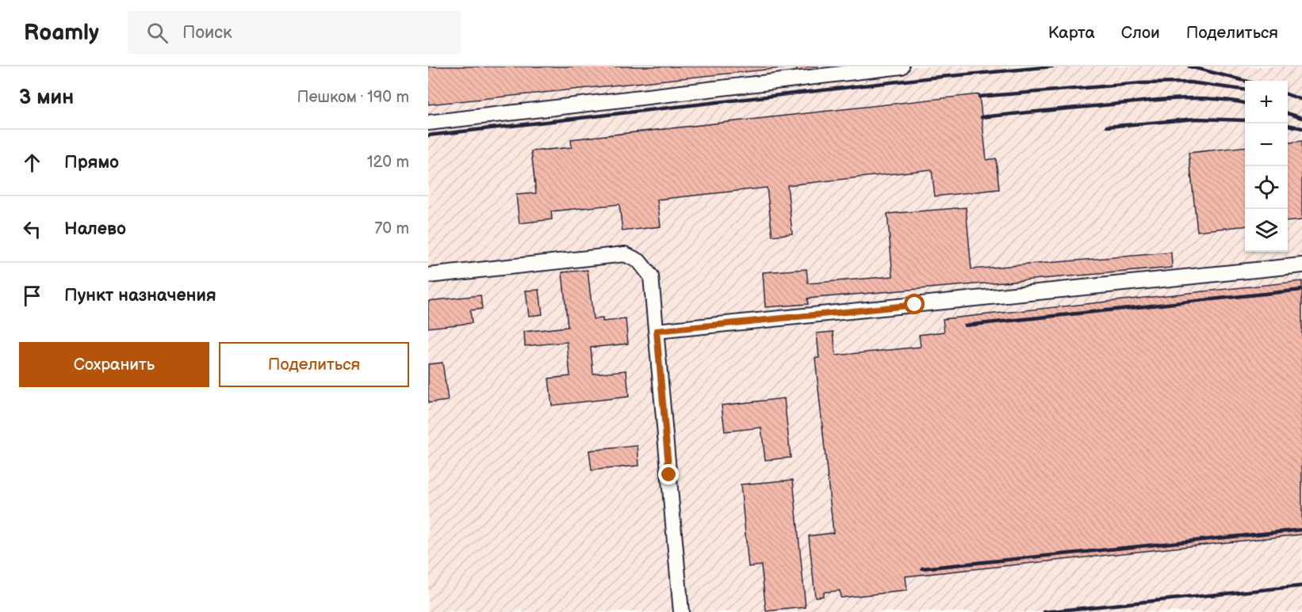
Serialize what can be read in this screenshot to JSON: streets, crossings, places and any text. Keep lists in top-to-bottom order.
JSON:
{
  "page": {
    "header": "Roamly",
    "search": "Поиск",
    "nav": ["Карта", "Слои", "Поделиться"],
    "heading": ["3 мин", "Пешком · 190 m"],
    "map_buttons": ["+", "−"],
    "list": [
      ["Прямо", "120 m"],
      ["Налево", "70 m"],
      "Пункт назначения"
    ],
    "buttons": ["Сохранить", "Поделиться"]
  }
}
